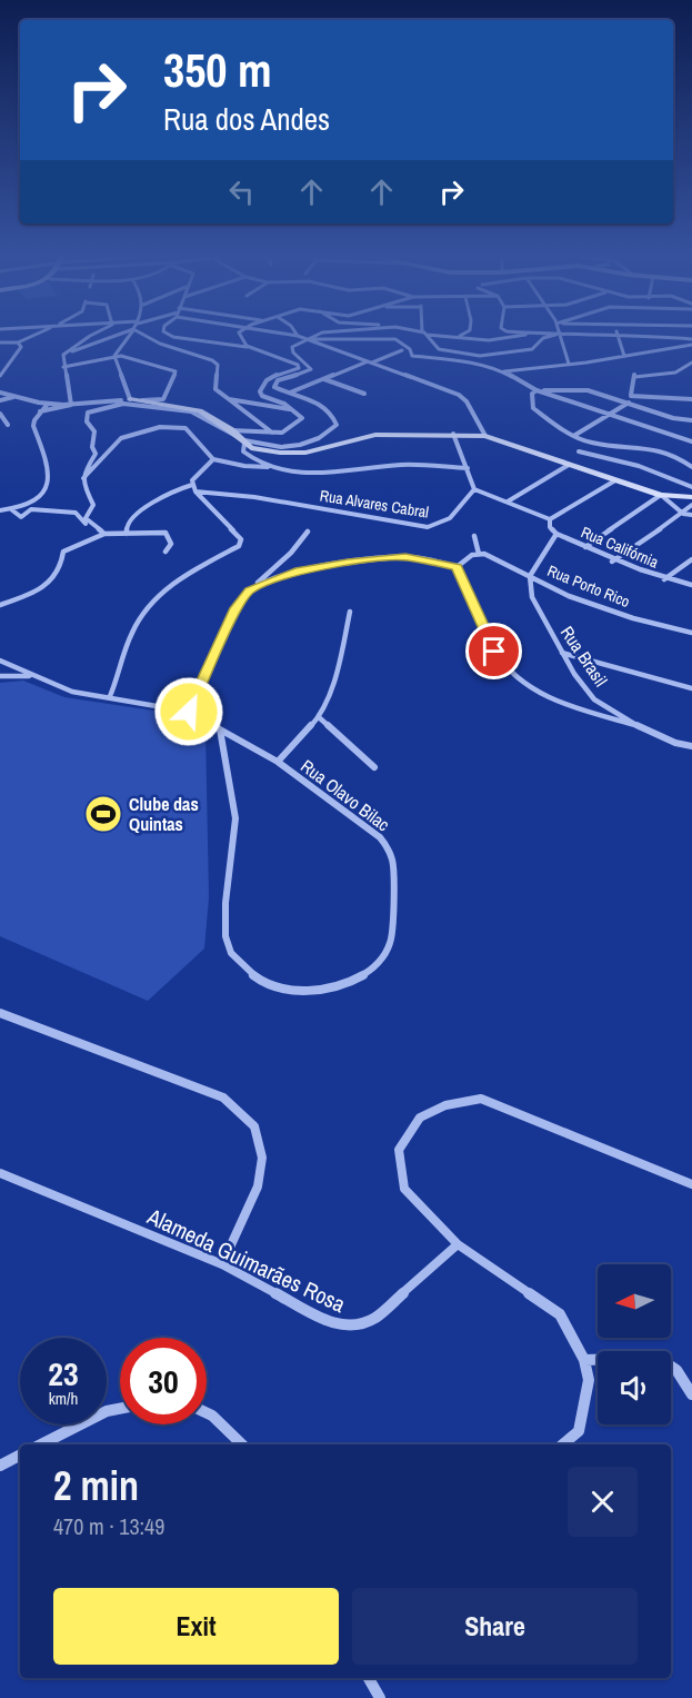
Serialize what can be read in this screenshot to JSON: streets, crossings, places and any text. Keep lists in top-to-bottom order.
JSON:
{
  "streets": {
    "street": [
      "Rua Alvares Cabral",
      "Rua Califórnia",
      "Rua Porto Rico",
      "Rua Brasil",
      "Rua Olavo Bilac",
      "Alameda Guimarães Rosa"
    ]
  },
  "crossings": [
    ["Rua Porto Rico", "Rua Brasil"]
  ],
  "places": {
    "sports": ["Clube das Quintas"]
  },
  "north": "left",
  "page": {
    "turn": ["350 m", "Rua dos Andes"],
    "speed": "23 km/h",
    "limit": "30",
    "heading": ["2 min", "470 m · 13:49"],
    "buttons": ["Exit", "Share"]
  }
}
